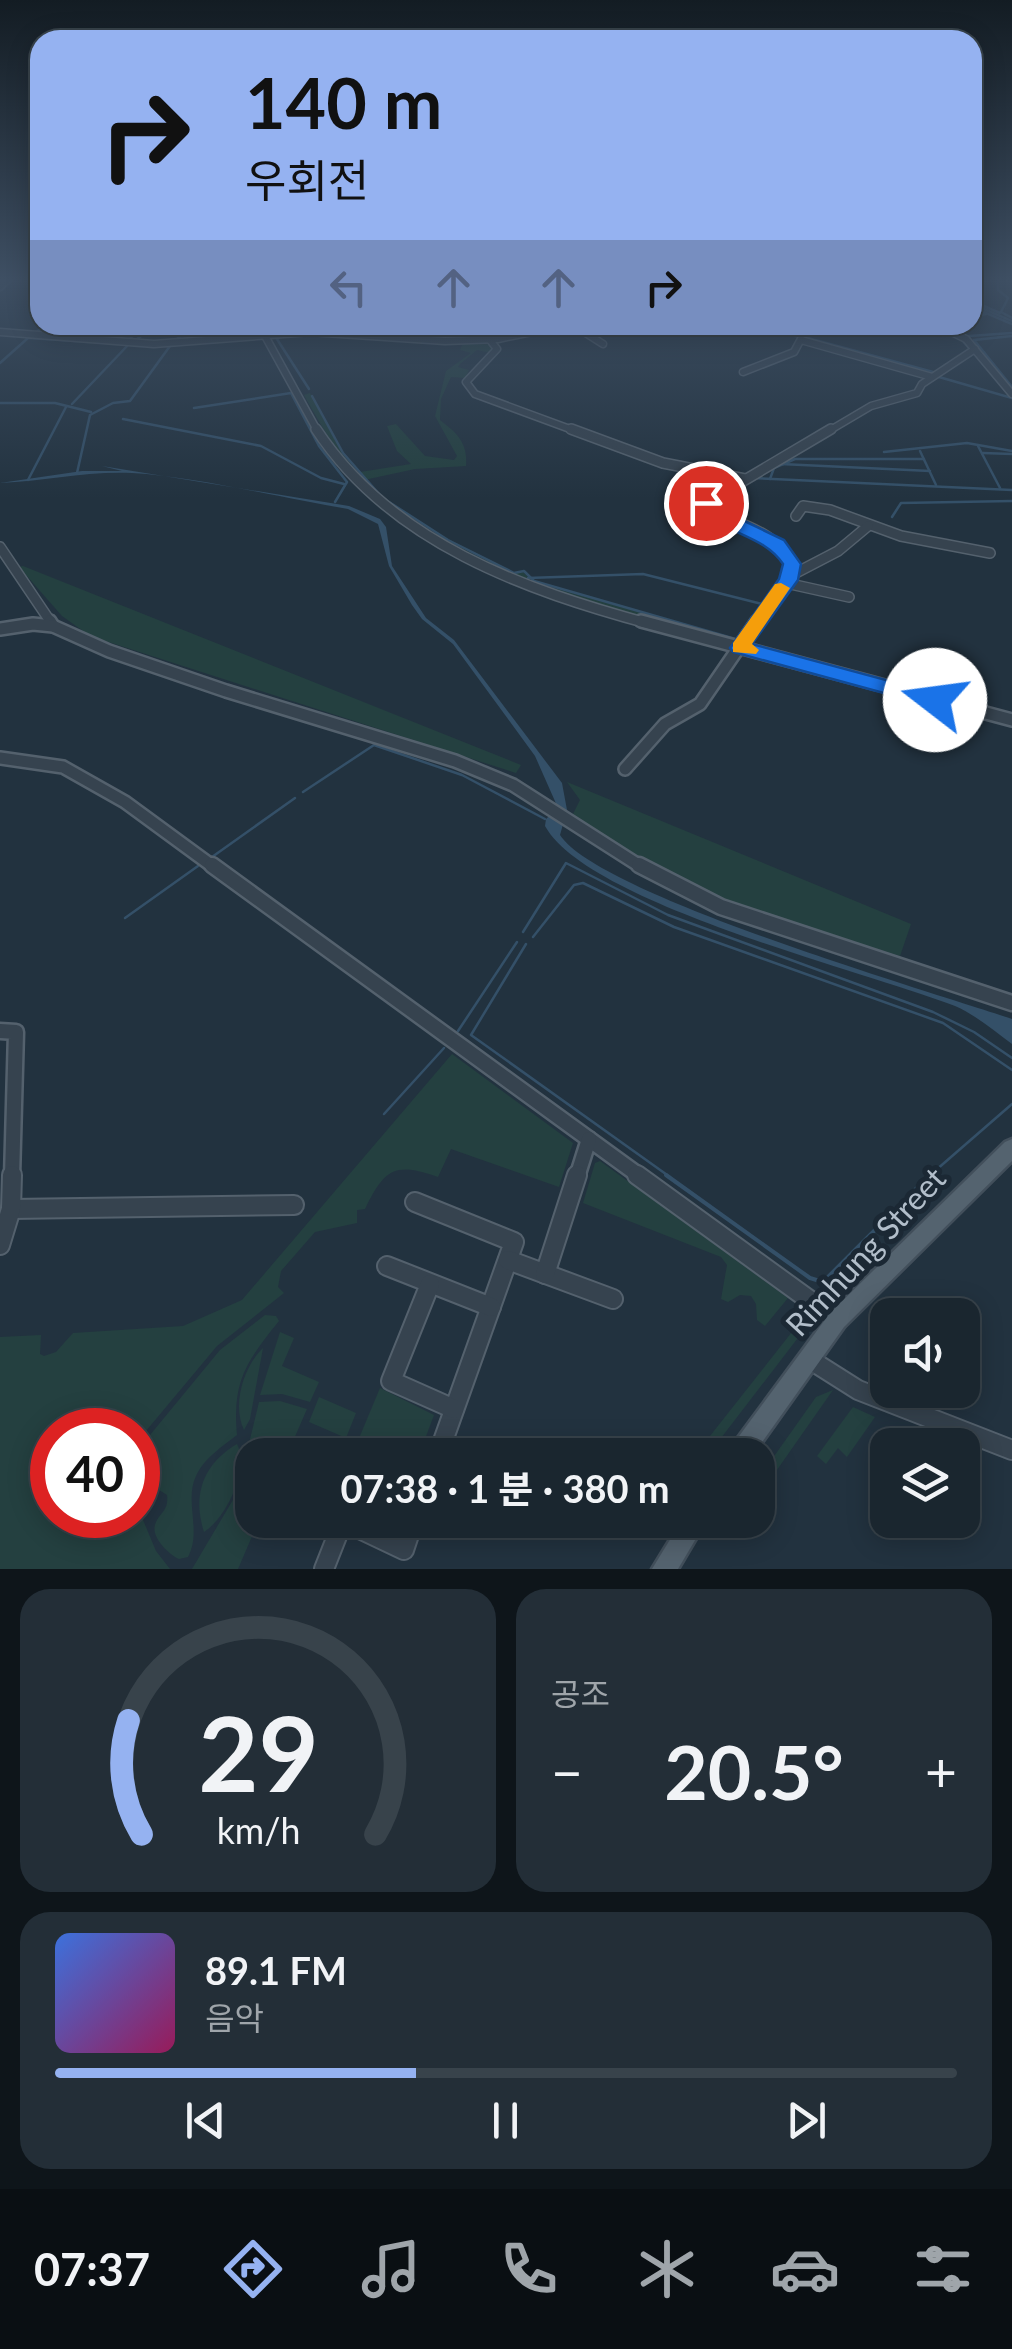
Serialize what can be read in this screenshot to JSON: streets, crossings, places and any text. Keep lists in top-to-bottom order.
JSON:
{
  "streets": {
    "main road": ["Rimhung Street"]
  },
  "page": {
    "turn": ["140 m", "우회전"],
    "limit": "40",
    "trip": "07:38 · 1 분 · 380 m",
    "tile": "공조",
    "heat": ["−", "20.5°", "+"],
    "song": ["89.1 FM", "음악"],
    "tabs": "07:37",
    "gauge": ["29", "km/h"]
  }
}
